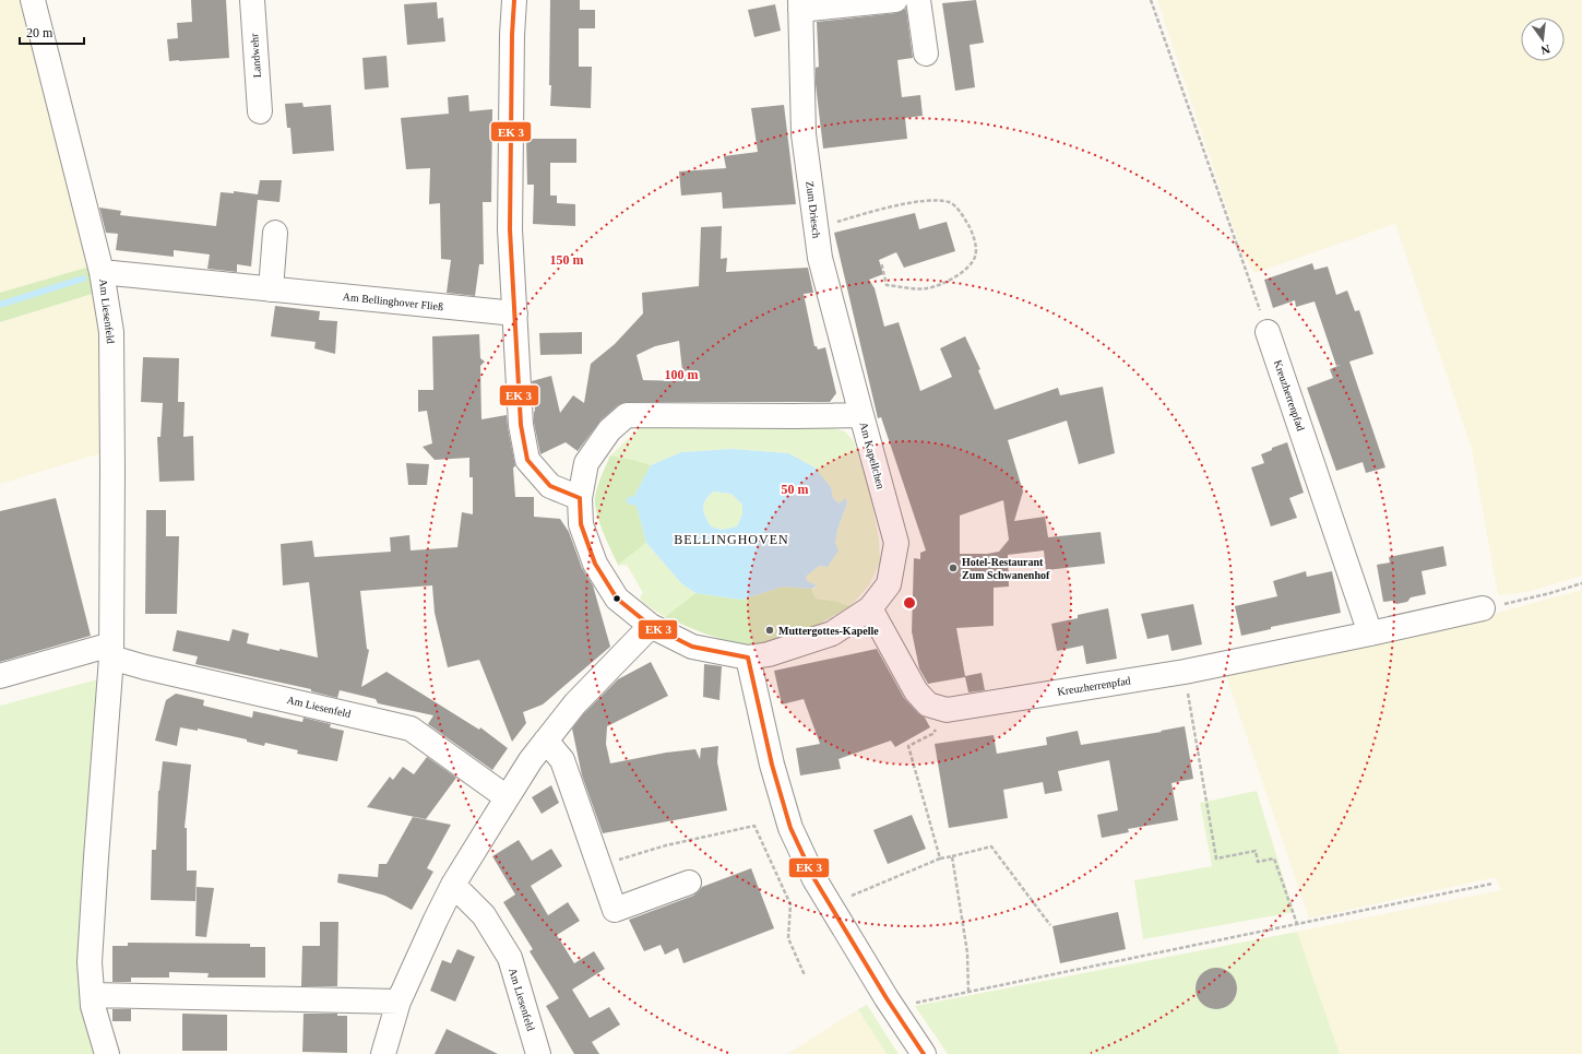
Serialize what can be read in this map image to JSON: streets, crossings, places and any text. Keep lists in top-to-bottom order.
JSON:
{
  "streets": {
    "street": [
      "Landwehr",
      "Zum Driesch",
      "Am Bellinghover Fließ",
      "Am Liesenfeld",
      "Kreuzherrenpfad",
      "Am Kapellchen"
    ]
  },
  "crossings": [
    ["Zum Driesch", "Am Kapellchen"],
    ["Am Bellinghover Fließ", "Am Liesenfeld"],
    ["Kreuzherrenpfad", "Am Kapellchen"]
  ],
  "districts": ["BELLINGHOVEN"],
  "places": ["Hotel-Restaurant Zum Schwanenhof", "Muttergottes-Kapelle"],
  "scale_bar": "20 m",
  "north": "bottom",
  "rings": ["150 m", "100 m", "50 m"]
}
